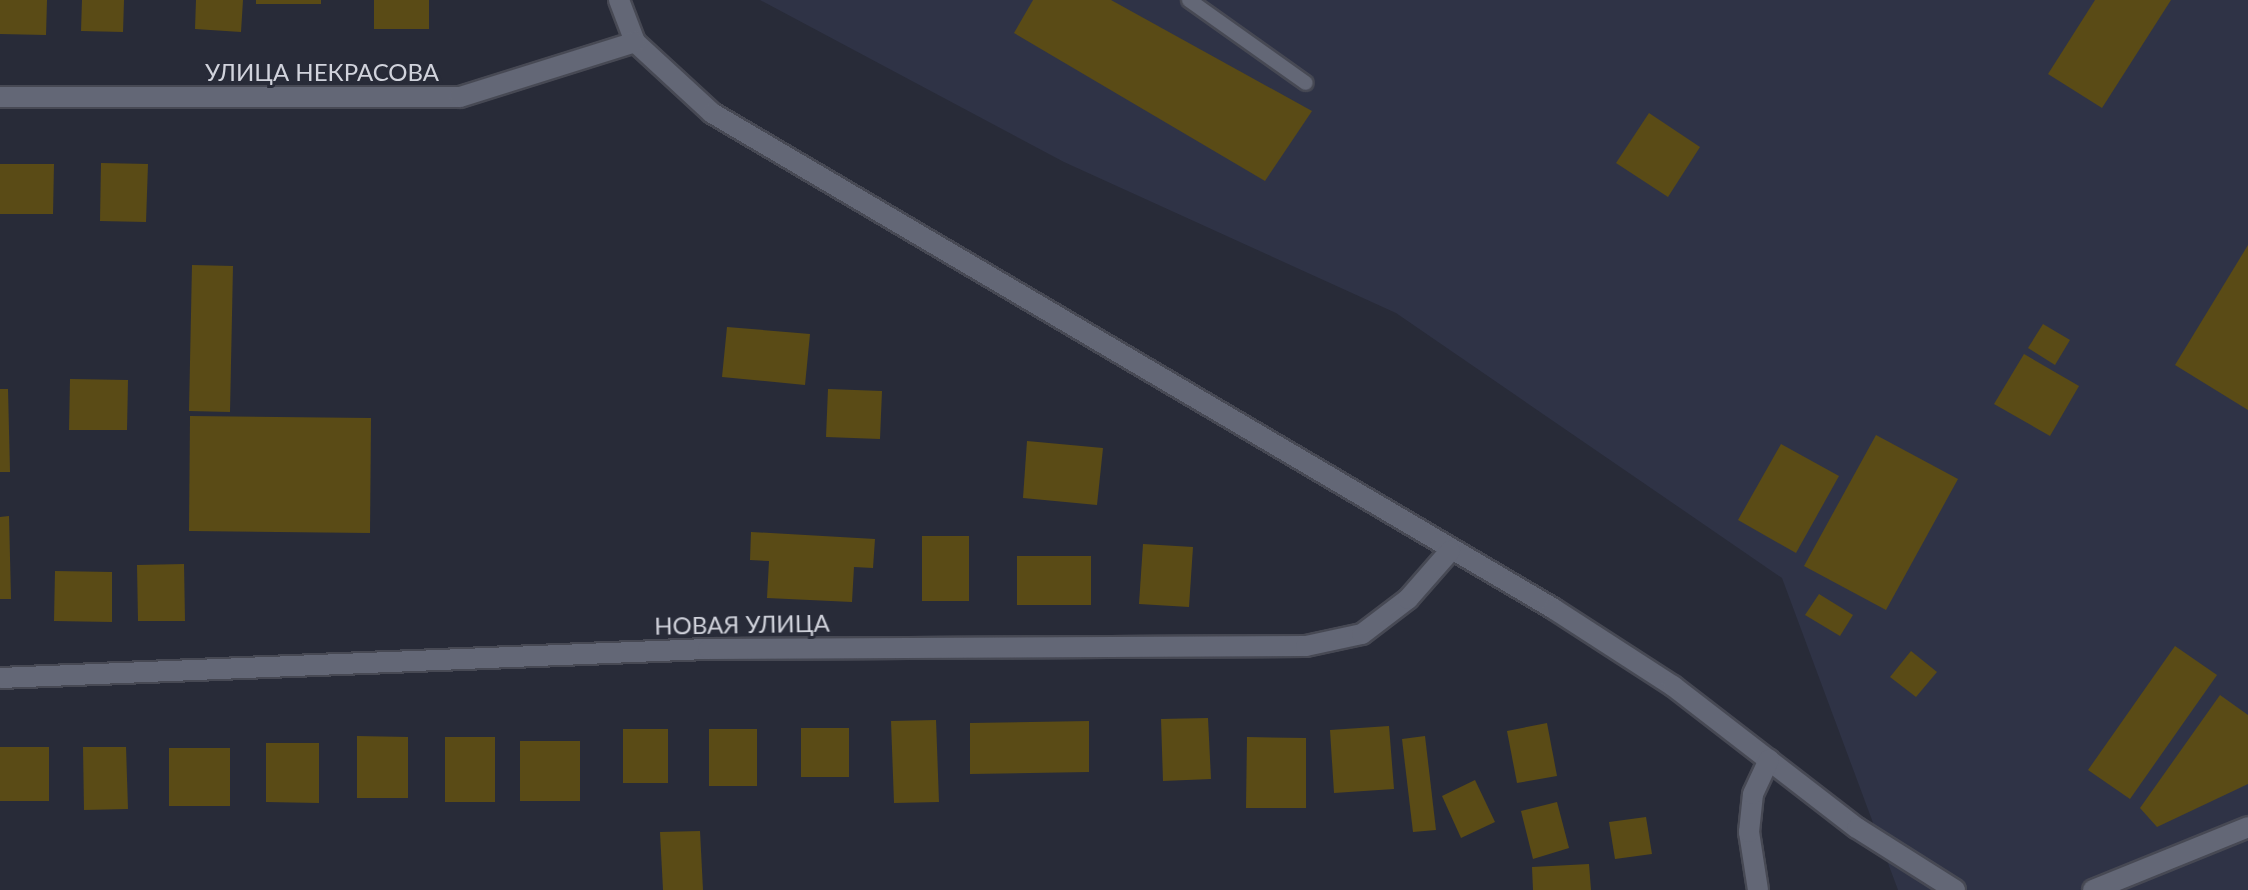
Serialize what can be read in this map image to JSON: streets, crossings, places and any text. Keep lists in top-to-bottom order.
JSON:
{
  "streets": {
    "street": ["УЛИЦА НЕКРАСОВА", "НОВАЯ УЛИЦА"]
  }
}
